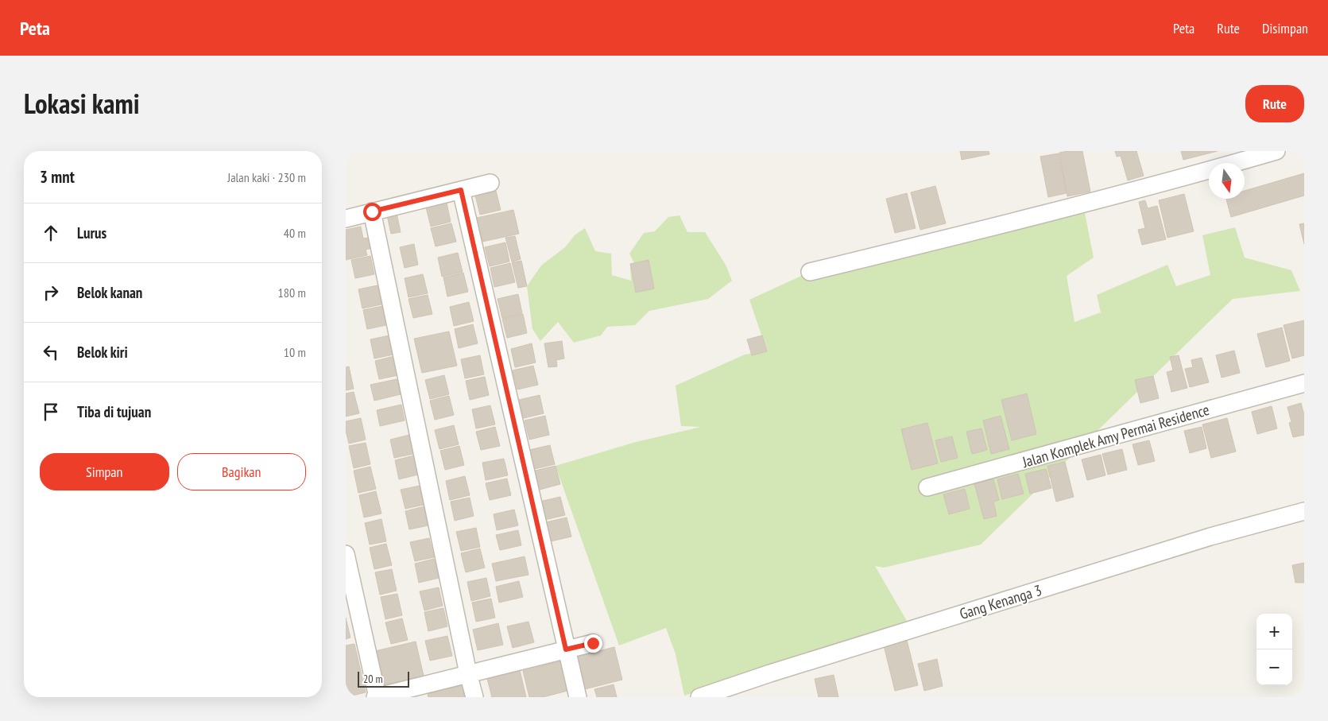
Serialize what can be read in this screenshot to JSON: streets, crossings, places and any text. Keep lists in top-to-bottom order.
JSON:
{
  "streets": {
    "street": ["Jalan Komplek Amy Permai Residence", "Gang Kenanga 3"]
  },
  "scale_bar": "20 m",
  "north": "bottom",
  "page": {
    "header": "Peta",
    "nav": ["Peta", "Rute", "Disimpan"],
    "title": "Lokasi kami",
    "buttons": [
      "Rute",
      ["Simpan", "Bagikan"]
    ],
    "heading": ["3 mnt", "Jalan kaki · 230 m"],
    "list": [
      ["Lurus", "40 m"],
      ["Belok kanan", "180 m"],
      ["Belok kiri", "10 m"],
      "Tiba di tujuan"
    ],
    "map_buttons": ["+", "−"],
    "scale": "20 m"
  }
}
